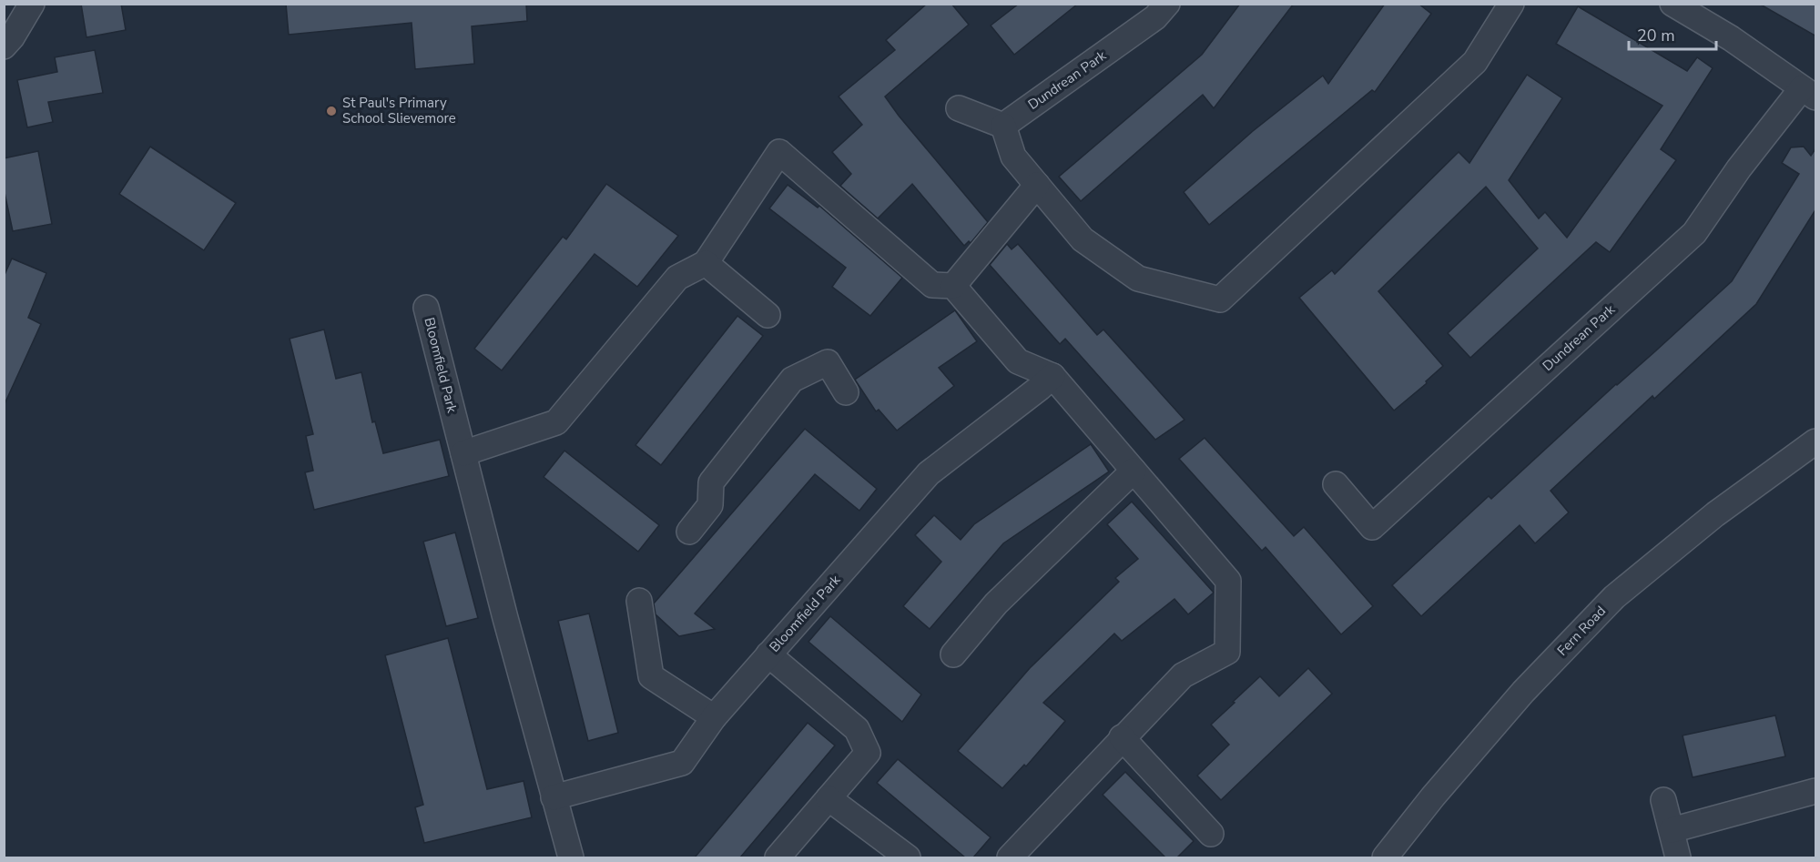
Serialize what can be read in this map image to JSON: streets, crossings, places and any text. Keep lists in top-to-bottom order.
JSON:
{
  "streets": {
    "street": ["Dundrean Park", "Bloomfield Park", "Fern Road"]
  },
  "places": ["St Paul's Primary School Slievemore"],
  "scale_bar": "20 m"
}
